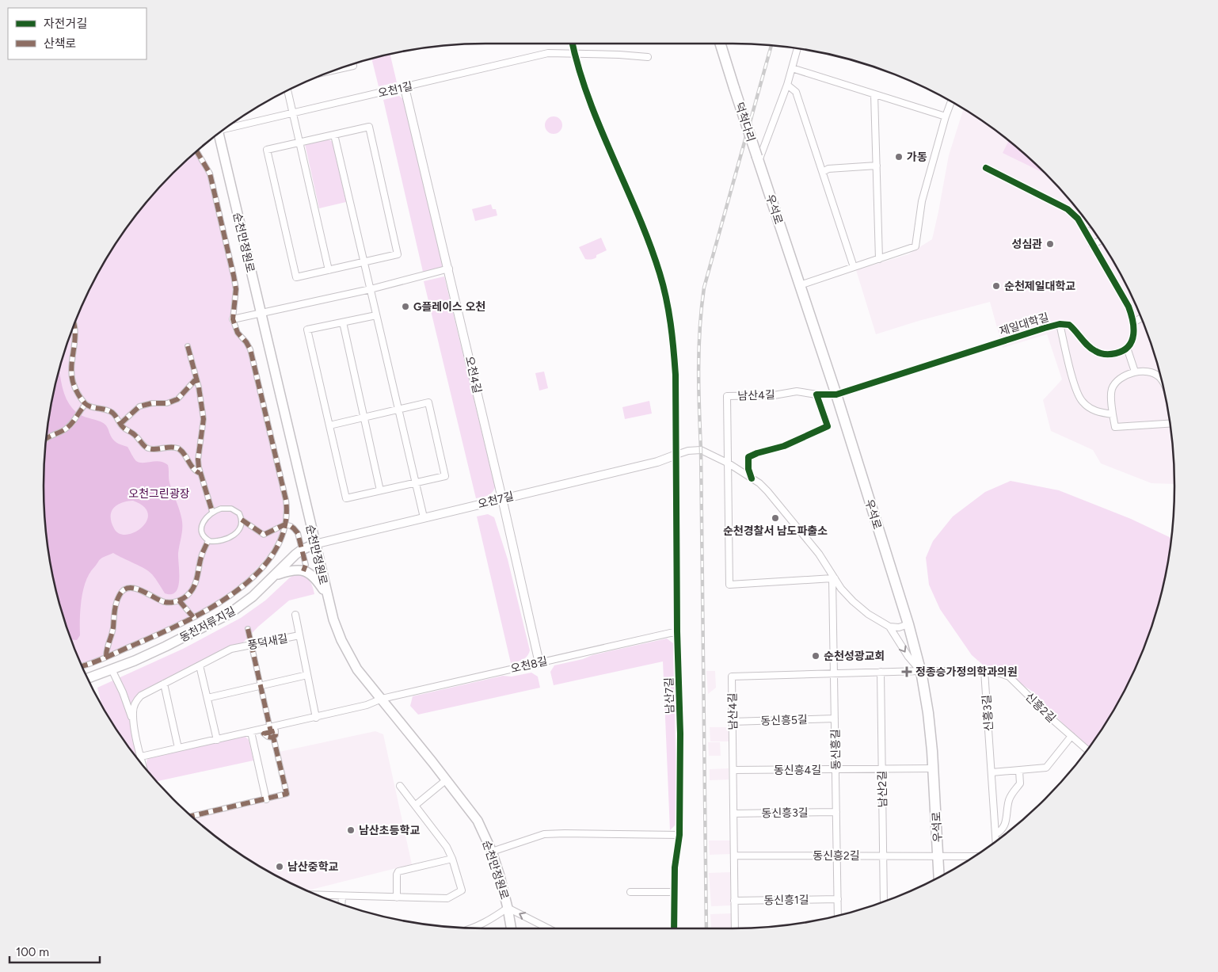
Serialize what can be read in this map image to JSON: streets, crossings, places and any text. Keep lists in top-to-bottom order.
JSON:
{
  "streets": {
    "main road": [
      "덕척다리",
      "우석로",
      "순천만정원로",
      "동천저류지길"
    ],
    "street": [
      "오천1길",
      "제일대학길",
      "오천4길",
      "남산4길",
      "오천7길",
      "풍덕새길",
      "오천8길",
      "남산7길",
      "신흥2길",
      "신흥3길",
      "동신흥5길",
      "동신흥길",
      "동신흥4길",
      "남산2길",
      "동신흥3길",
      "동신흥2길",
      "동신흥1길"
    ]
  },
  "crossings": [
    ["오천1길", "오천4길"],
    ["오천1길", "남산7길"],
    ["덕척다리", "우석로"],
    ["우석로", "제일대학길"],
    ["우석로", "남산4길"],
    ["우석로", "동신흥4길"],
    ["우석로", "동신흥2길"],
    ["순천만정원로", "오천7길"],
    ["순천만정원로", "동천저류지길"],
    ["순천만정원로", "오천8길"],
    ["제일대학길", "남산4길"],
    ["오천4길", "오천7길"],
    ["오천4길", "오천8길"],
    ["남산4길", "동신흥5길"],
    ["남산4길", "동신흥길"],
    ["남산4길", "동신흥4길"],
    ["남산4길", "남산2길"],
    ["남산4길", "동신흥3길"],
    ["남산4길", "동신흥2길"],
    ["남산4길", "동신흥1길"],
    ["오천7길", "동천저류지길"],
    ["오천7길", "남산7길"],
    ["오천8길", "남산7길"],
    ["신흥2길", "신흥3길"],
    ["동신흥5길", "동신흥길"],
    ["동신흥길", "동신흥4길"],
    ["동신흥길", "동신흥3길"],
    ["동신흥길", "동신흥2길"],
    ["동신흥길", "동신흥1길"],
    ["동신흥4길", "남산2길"],
    ["남산2길", "동신흥2길"]
  ],
  "parks": ["오천그린광장"],
  "places": {
    "other": [
      "가동",
      "성심관",
      "순천제일대학교",
      "G플레이스 오천",
      "순천경찰서 남도파출소",
      "순천성광교회",
      "남산초등학교",
      "남산중학교"
    ],
    "health": ["정종승가정의학과의원"]
  },
  "legend": ["자전거길", "산책로"],
  "scale_bar": "100 m"
}
